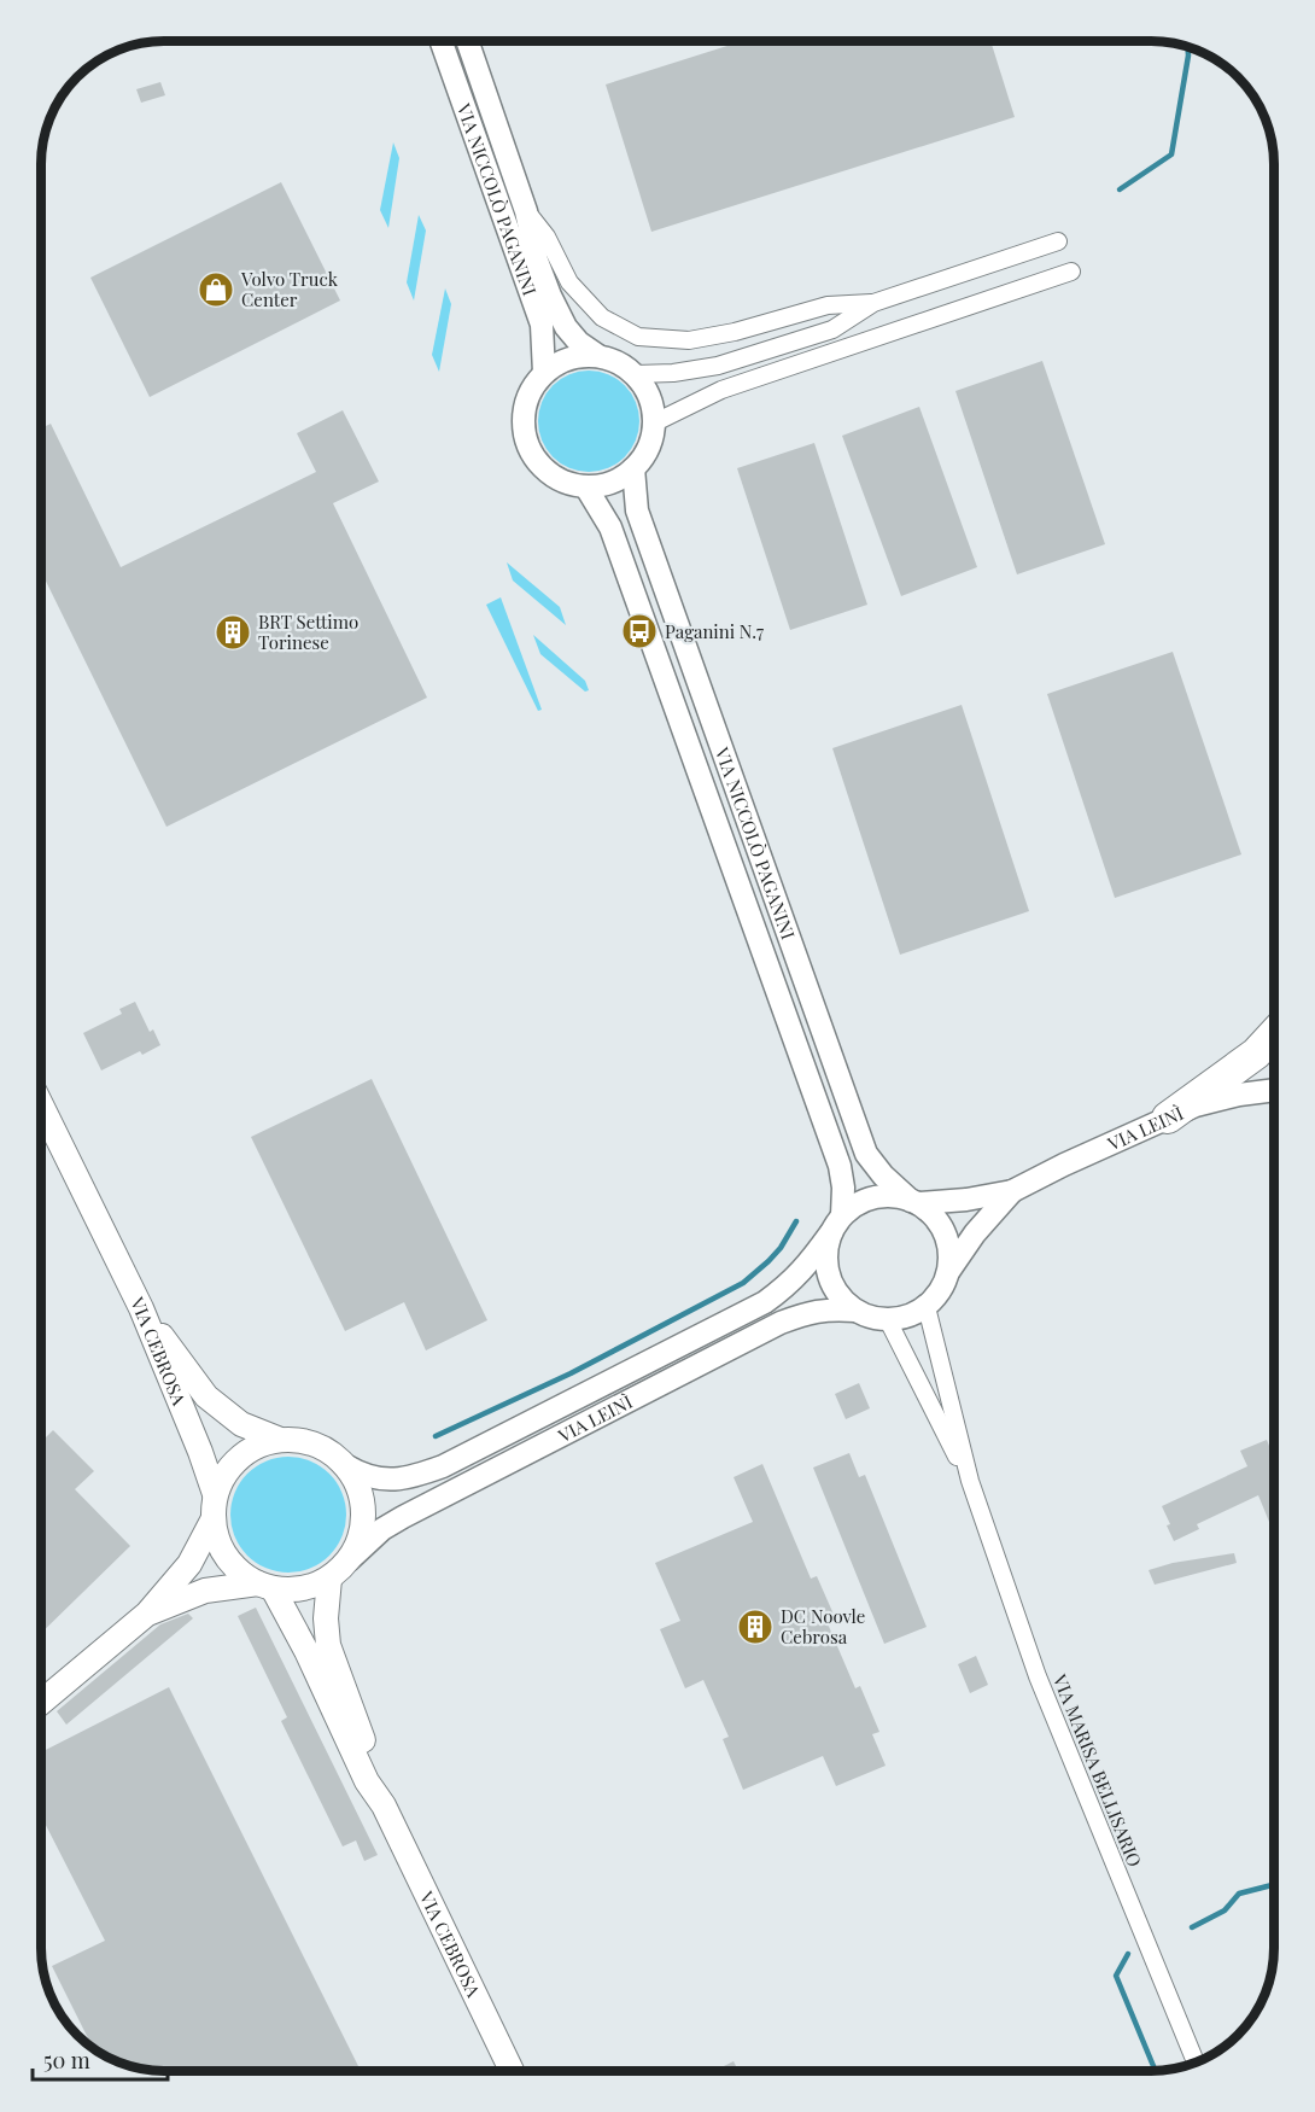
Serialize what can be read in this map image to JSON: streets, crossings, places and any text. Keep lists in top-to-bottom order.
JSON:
{
  "streets": {
    "main road": ["VIA CEBROSA"],
    "street": ["VIA NICCOLÒ PAGANINI", "VIA LEINÌ", "VIA MARISA BELLISARIO"]
  },
  "crossings": [
    ["VIA NICCOLÒ PAGANINI", "VIA LEINÌ"],
    ["VIA NICCOLÒ PAGANINI", "VIA MARISA BELLISARIO"],
    ["VIA LEINÌ", "VIA CEBROSA"],
    ["VIA LEINÌ", "VIA MARISA BELLISARIO"]
  ],
  "places": {
    "shop": ["Volvo Truck Center"],
    "bus stop": ["Paganini N.7"],
    "building": ["BRT Settimo Torinese", "DC Noovle Cebrosa"]
  },
  "scale_bar": "50 m"
}
